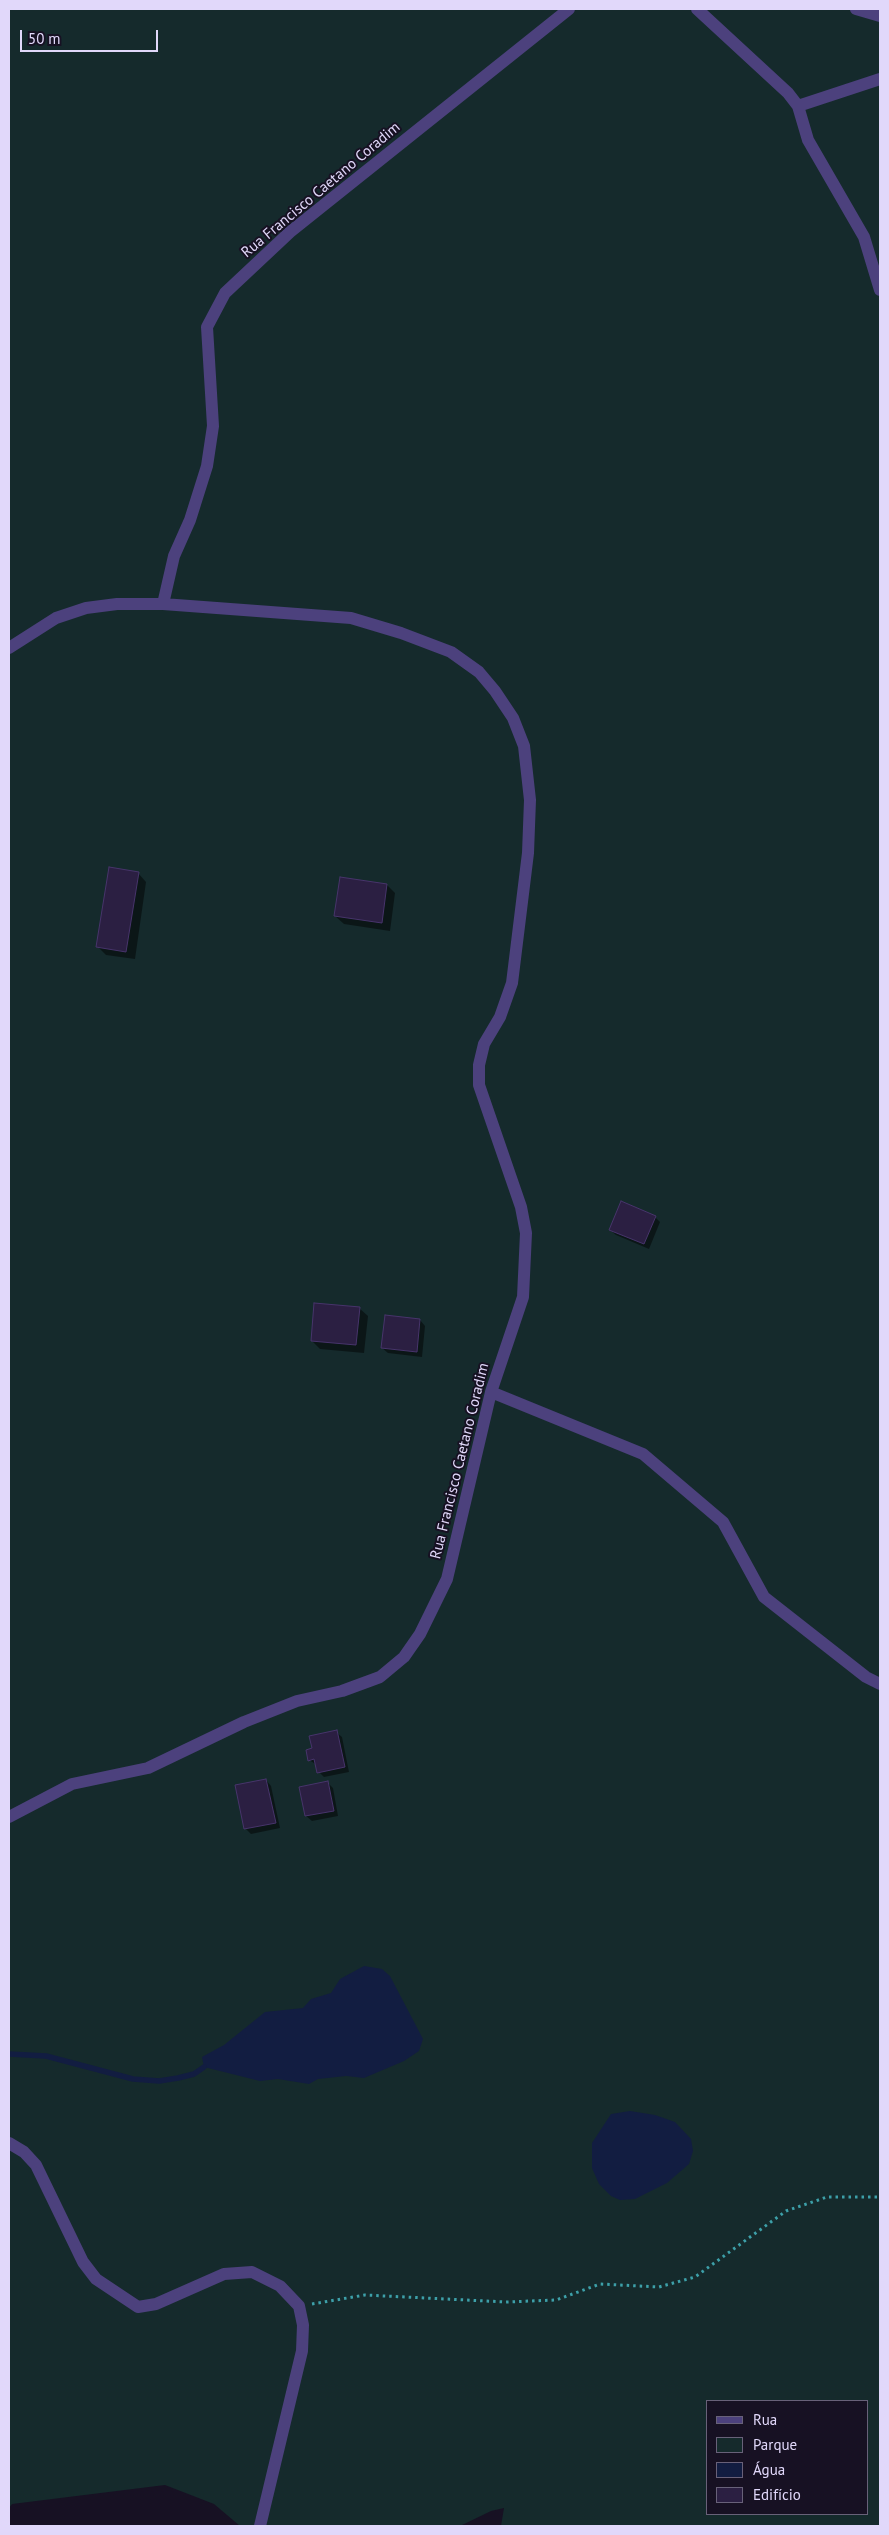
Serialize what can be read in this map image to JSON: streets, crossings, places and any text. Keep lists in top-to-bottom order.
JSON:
{
  "streets": {
    "street": ["Rua Francisco Caetano Coradim"]
  },
  "legend": [
    "Rua",
    "Parque",
    "Água",
    "Edifício"
  ],
  "scale_bar": "50 m"
}
